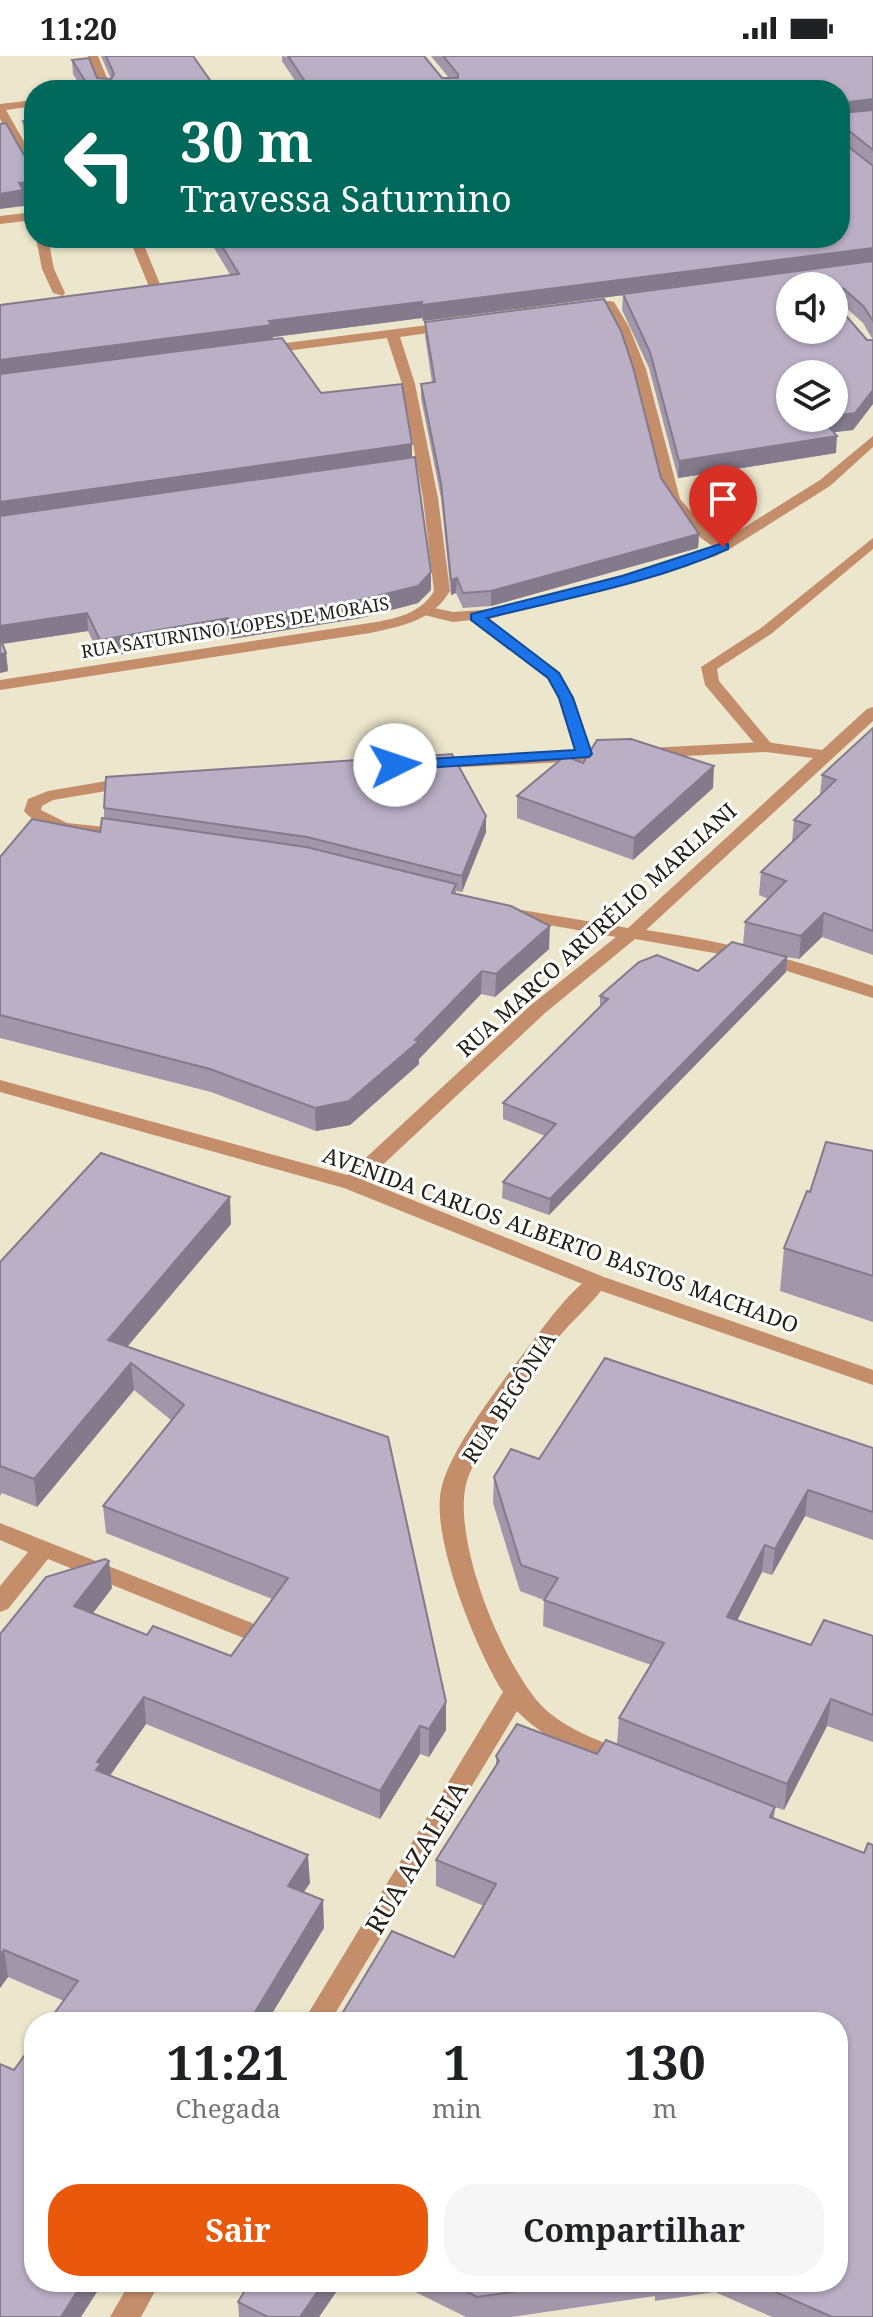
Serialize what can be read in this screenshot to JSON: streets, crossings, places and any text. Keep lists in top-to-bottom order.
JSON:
{
  "streets": {
    "street": [
      "RUA SATURNINO LOPES DE MORAIS",
      "RUA MARCO ARURÉLIO MARLIANI",
      "AVENIDA CARLOS ALBERTO BASTOS MACHADO",
      "RUA BEGÔNIA",
      "RUA AZALEIA"
    ]
  },
  "crossings": [
    ["RUA MARCO ARURÉLIO MARLIANI", "AVENIDA CARLOS ALBERTO BASTOS MACHADO"],
    ["AVENIDA CARLOS ALBERTO BASTOS MACHADO", "RUA BEGÔNIA"],
    ["RUA BEGÔNIA", "RUA AZALEIA"]
  ],
  "page": {
    "status": "11:20",
    "turn": ["30 m", "Travessa Saturnino"],
    "eta": [
      "11:21",
      "Chegada",
      "1",
      "min",
      "130",
      "m"
    ],
    "buttons": ["Sair", "Compartilhar"]
  }
}
